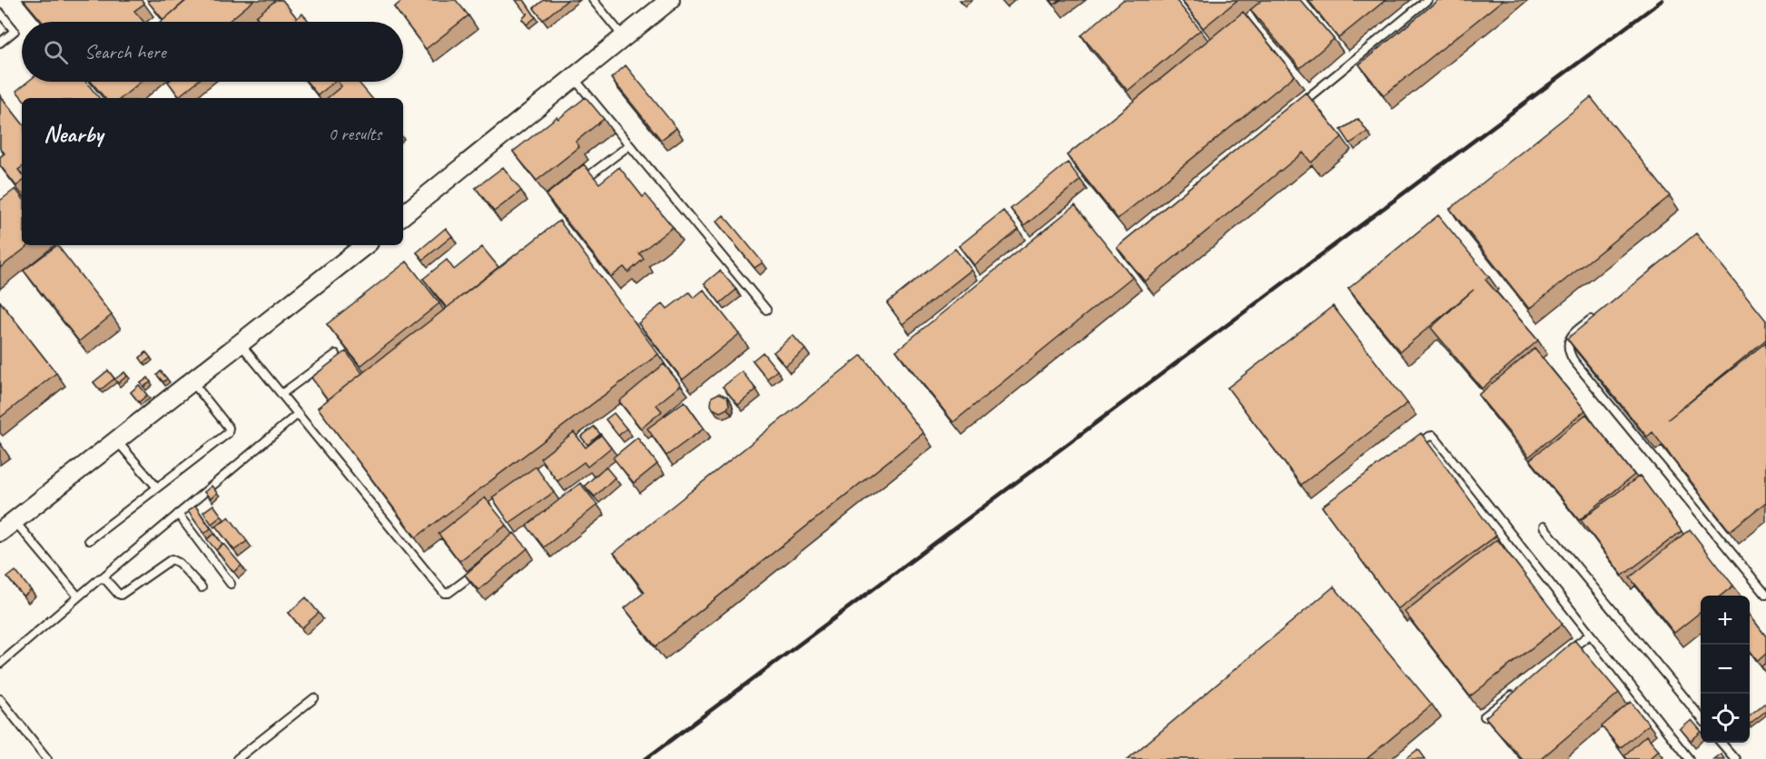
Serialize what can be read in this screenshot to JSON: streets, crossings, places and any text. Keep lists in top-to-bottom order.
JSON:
{
  "page": {
    "search": "Search here",
    "heading": ["Nearby", "0 results"],
    "map_buttons": ["+", "−"]
  }
}
